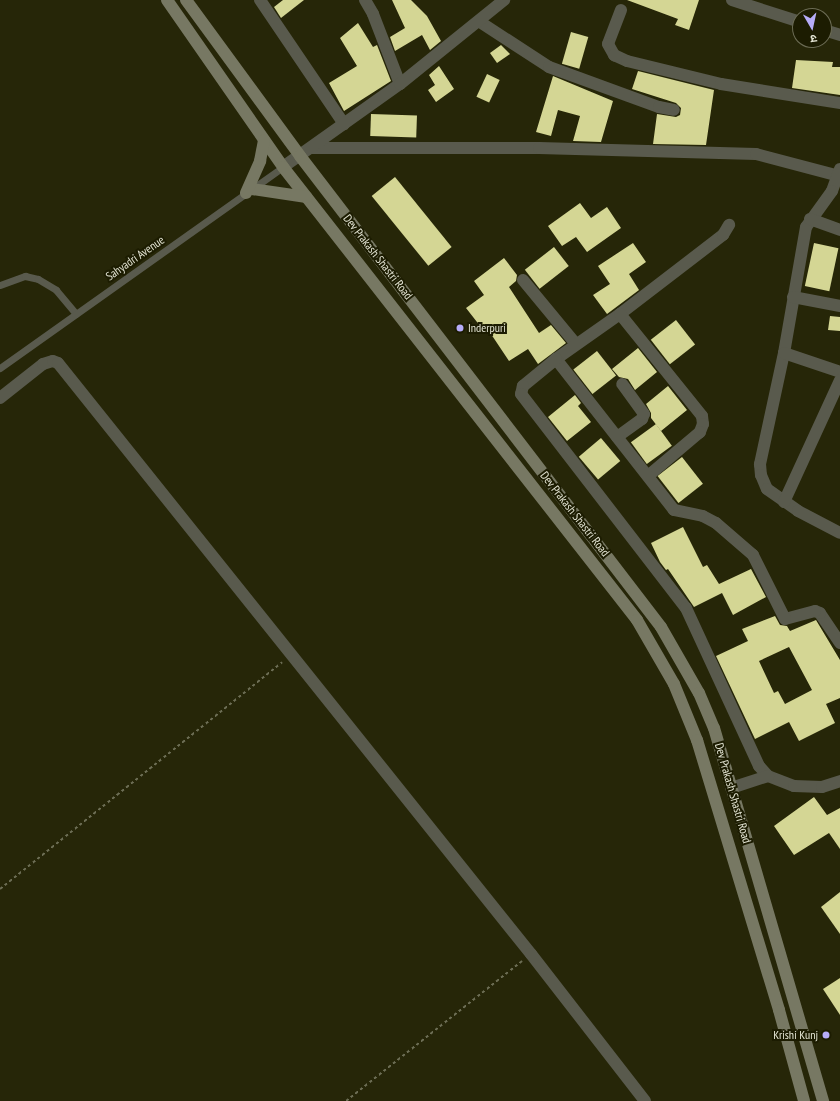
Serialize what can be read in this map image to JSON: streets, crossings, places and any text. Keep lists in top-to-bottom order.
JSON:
{
  "streets": {
    "street": ["Dev Prakash Shastri Road"],
    "lane": ["Sahyadri Avenue"]
  },
  "crossings": [
    ["Dev Prakash Shastri Road", "Sahyadri Avenue"]
  ],
  "places": ["Inderpuri", "Krishi Kunj"],
  "north": "bottom"
}
